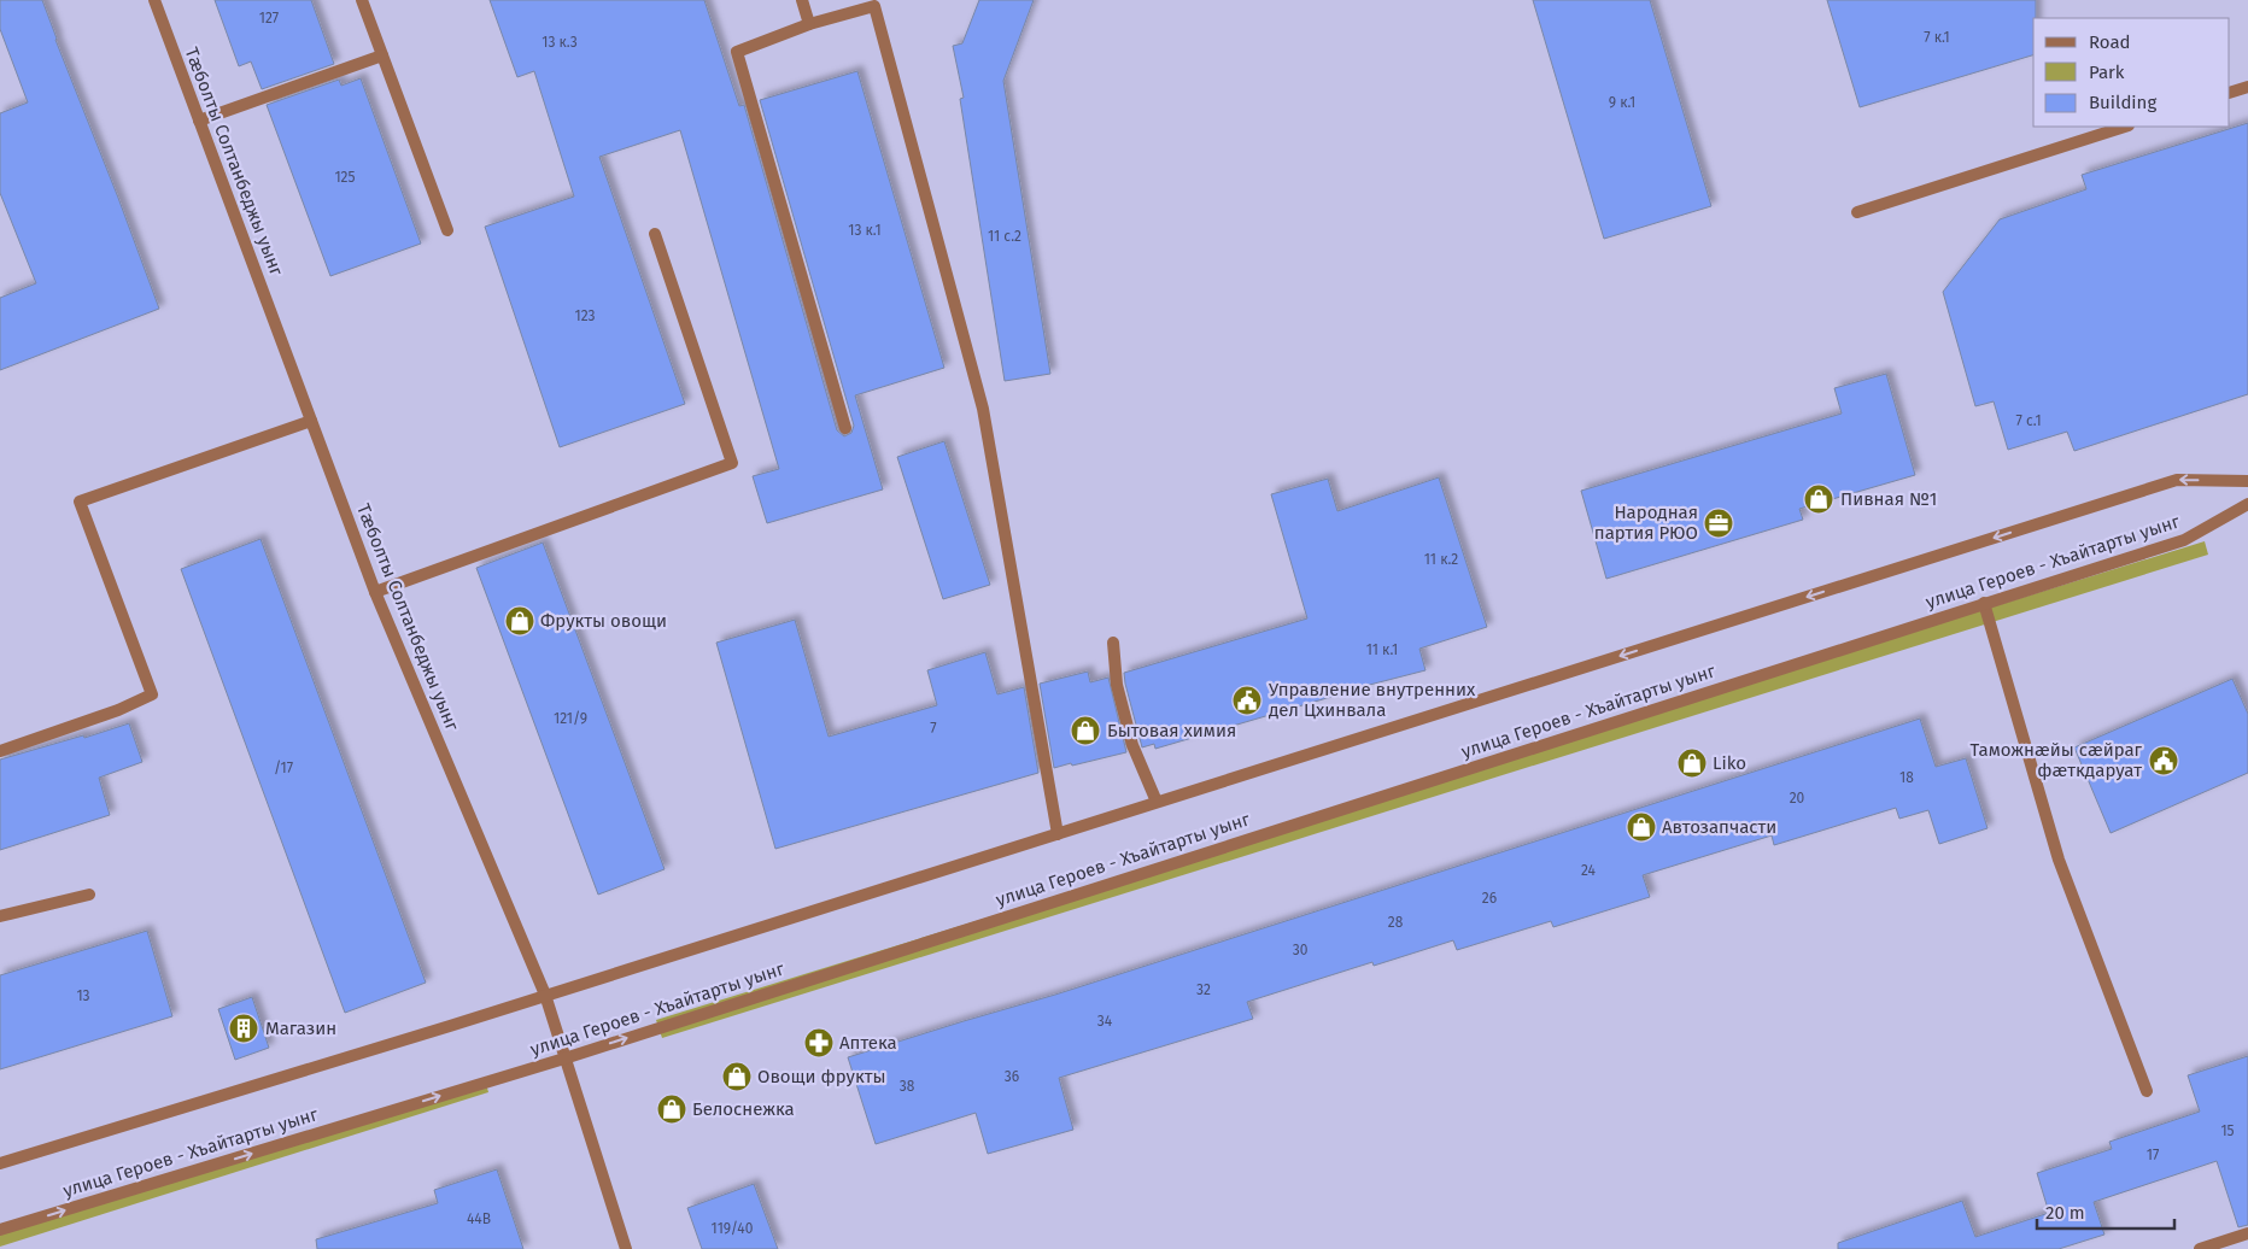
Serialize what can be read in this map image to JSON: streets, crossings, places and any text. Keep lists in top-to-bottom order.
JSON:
{
  "streets": {
    "street": ["Тæболты Солтанбеджы уынг", "улица Героев - Хъайтарты уынг"]
  },
  "crossings": [
    ["Тæболты Солтанбеджы уынг", "улица Героев - Хъайтарты уынг"]
  ],
  "places": {
    "shop": [
      "Пивная №1",
      "Фрукты овощи",
      "Бытовая химия",
      "Liko",
      "Автозапчасти",
      "Овощи фрукты",
      "Белоснежка"
    ],
    "office": ["Народная партия РЮО"],
    "public building": ["Управление внутренних дел Цхинвала", "Таможнæйы сæйраг фæткдаруат"],
    "building": ["Магазин"],
    "pharmacy": ["Аптека"]
  },
  "house_numbers": [
    "127",
    "7 к.1",
    "13 к.3",
    "9 к.1",
    "125",
    "13 к.1",
    "11 с.2",
    "123",
    "7 с.1",
    "11 к.2",
    "11 к.1",
    "121/9",
    "7",
    "/17",
    "18",
    "20",
    "24",
    "26",
    "28",
    "30",
    "32",
    "13",
    "34",
    "36",
    "38",
    "15",
    "17",
    "44В",
    "119/40"
  ],
  "legend": ["Road", "Park", "Building"],
  "scale_bar": "20 m"
}
